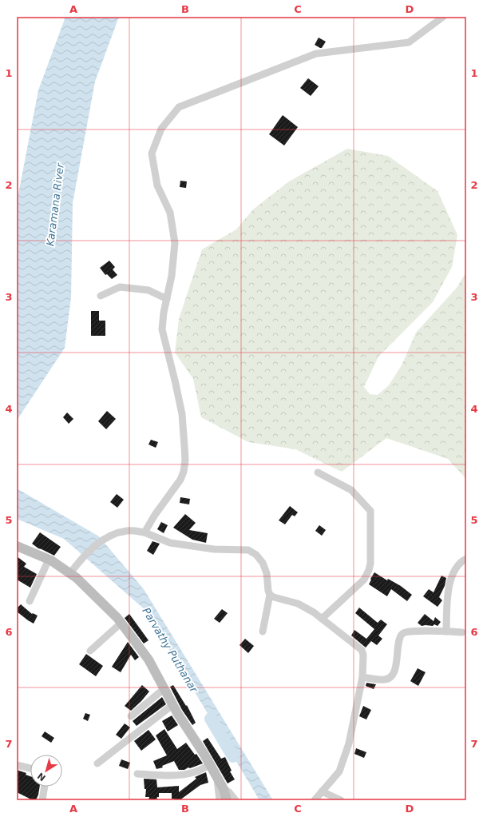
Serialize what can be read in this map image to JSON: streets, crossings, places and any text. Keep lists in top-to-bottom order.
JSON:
{
  "water": ["Karamana River", "Parvathy Puthanar"],
  "north": "bottom left",
  "grid": {
    "columns": [
      "A",
      "B",
      "C",
      "D"
    ],
    "rows": [
      "1",
      "2",
      "3",
      "4",
      "5",
      "6",
      "7"
    ]
  }
}
